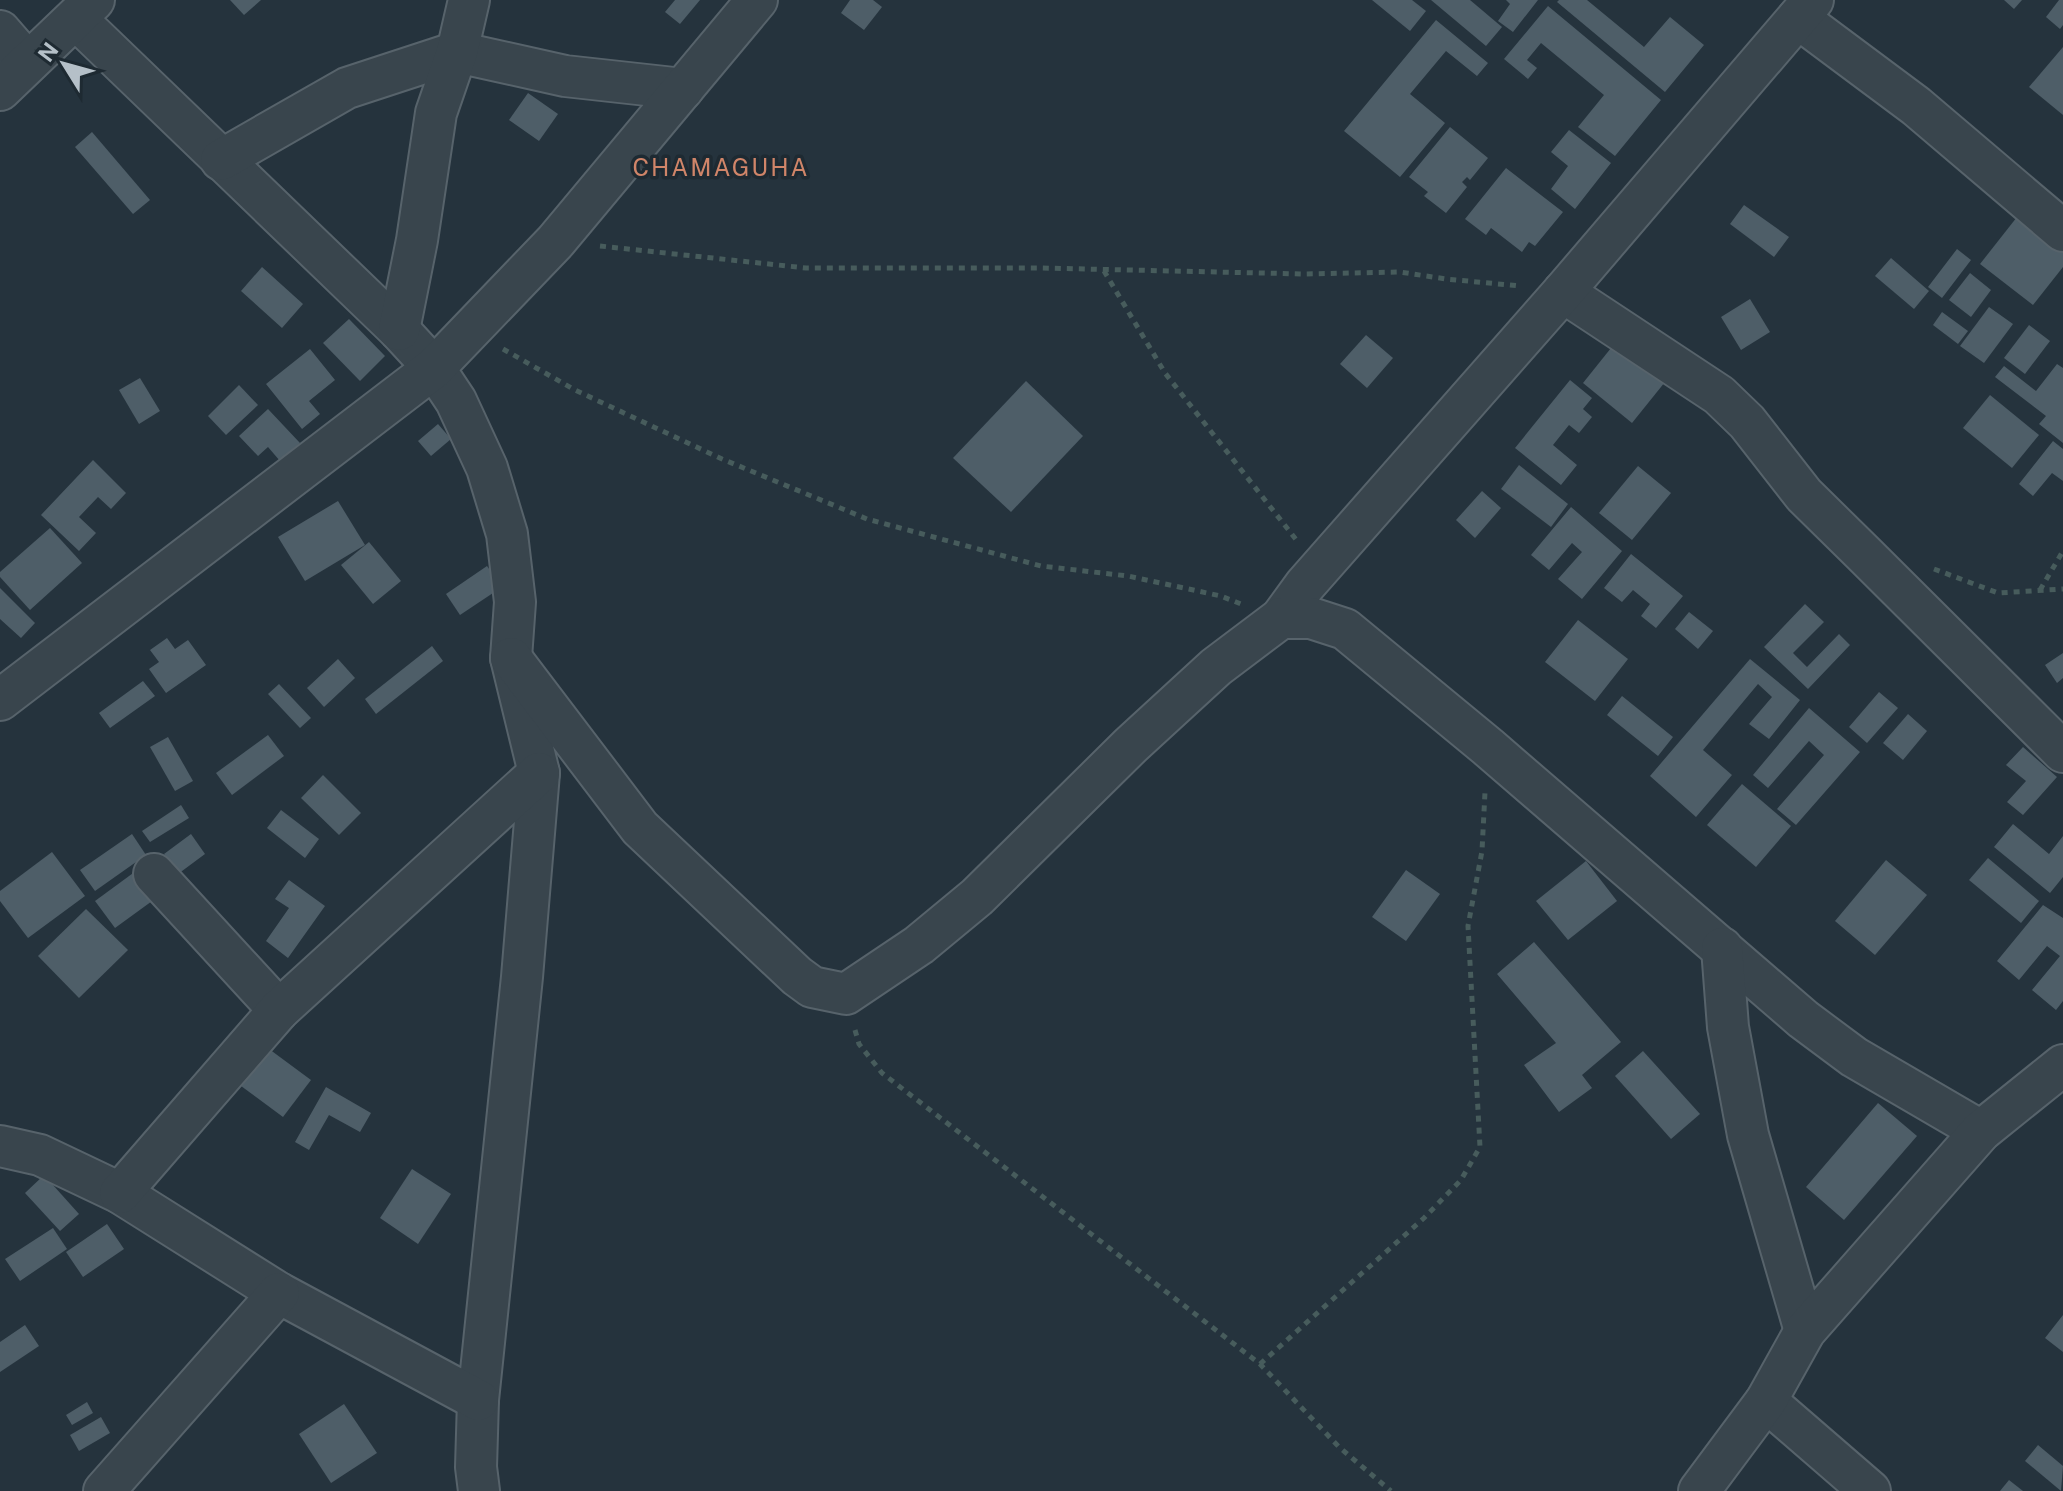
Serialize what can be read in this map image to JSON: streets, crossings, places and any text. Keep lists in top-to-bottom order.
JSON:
{
  "districts": ["CHAMAGUHA"],
  "north": "top left"
}
